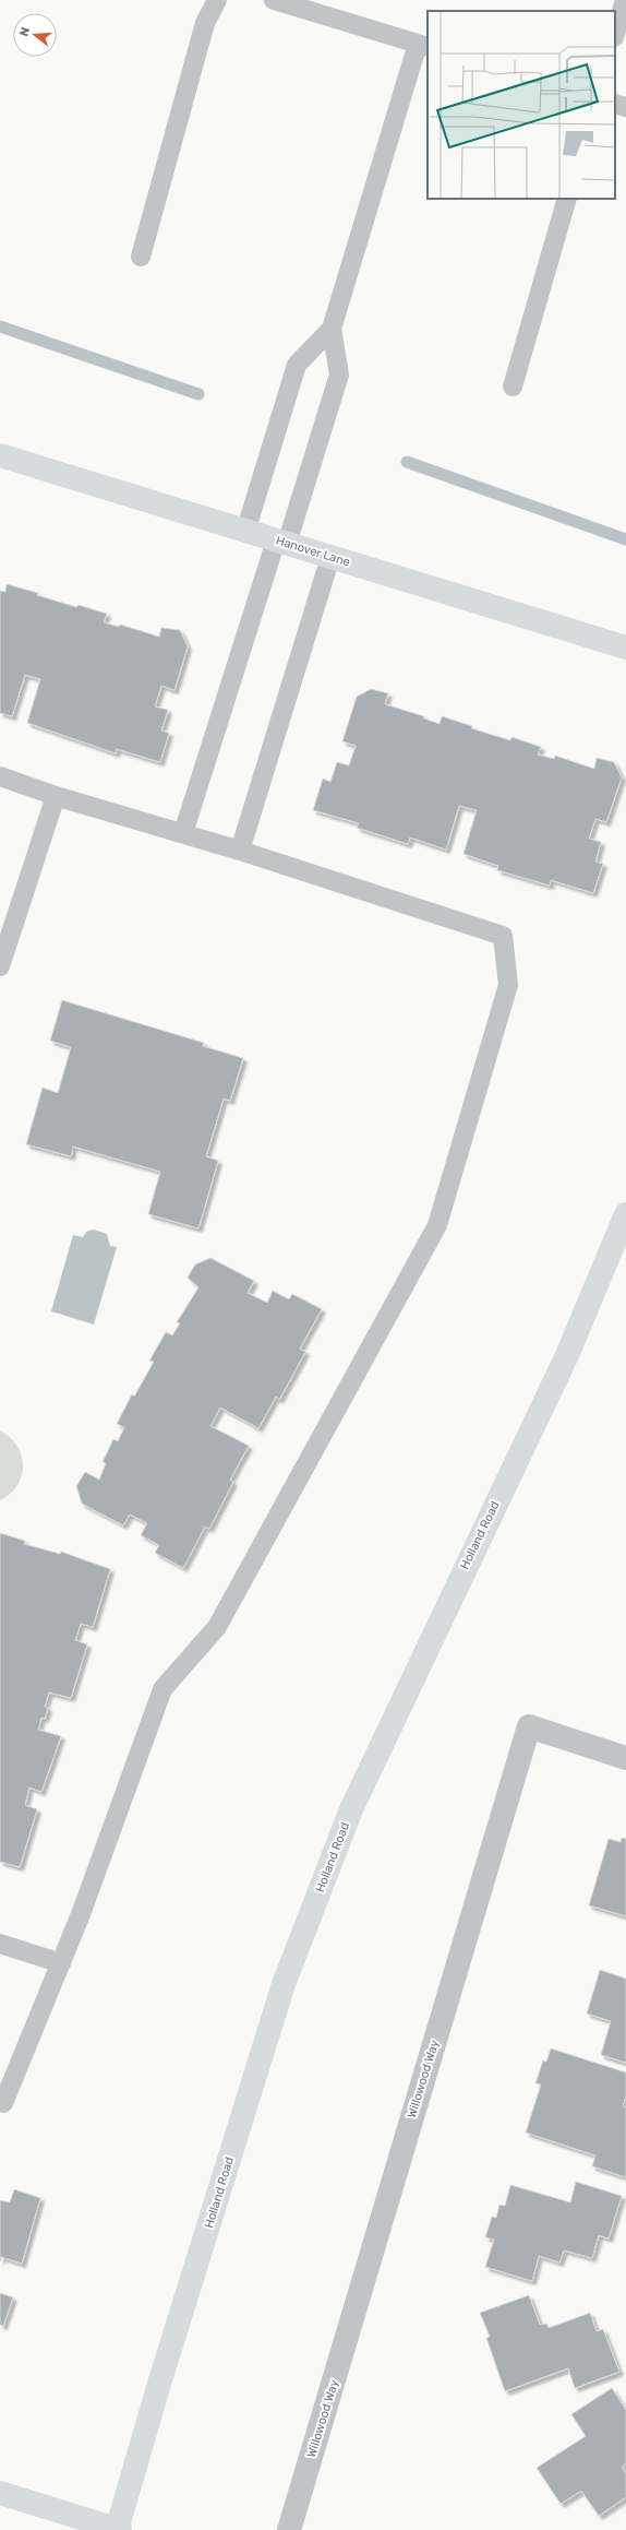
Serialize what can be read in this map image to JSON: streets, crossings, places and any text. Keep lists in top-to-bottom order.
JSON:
{
  "streets": {
    "main road": ["Hanover Lane", "Holland Road"],
    "street": ["Willowood Way"]
  },
  "north": "left"
}
